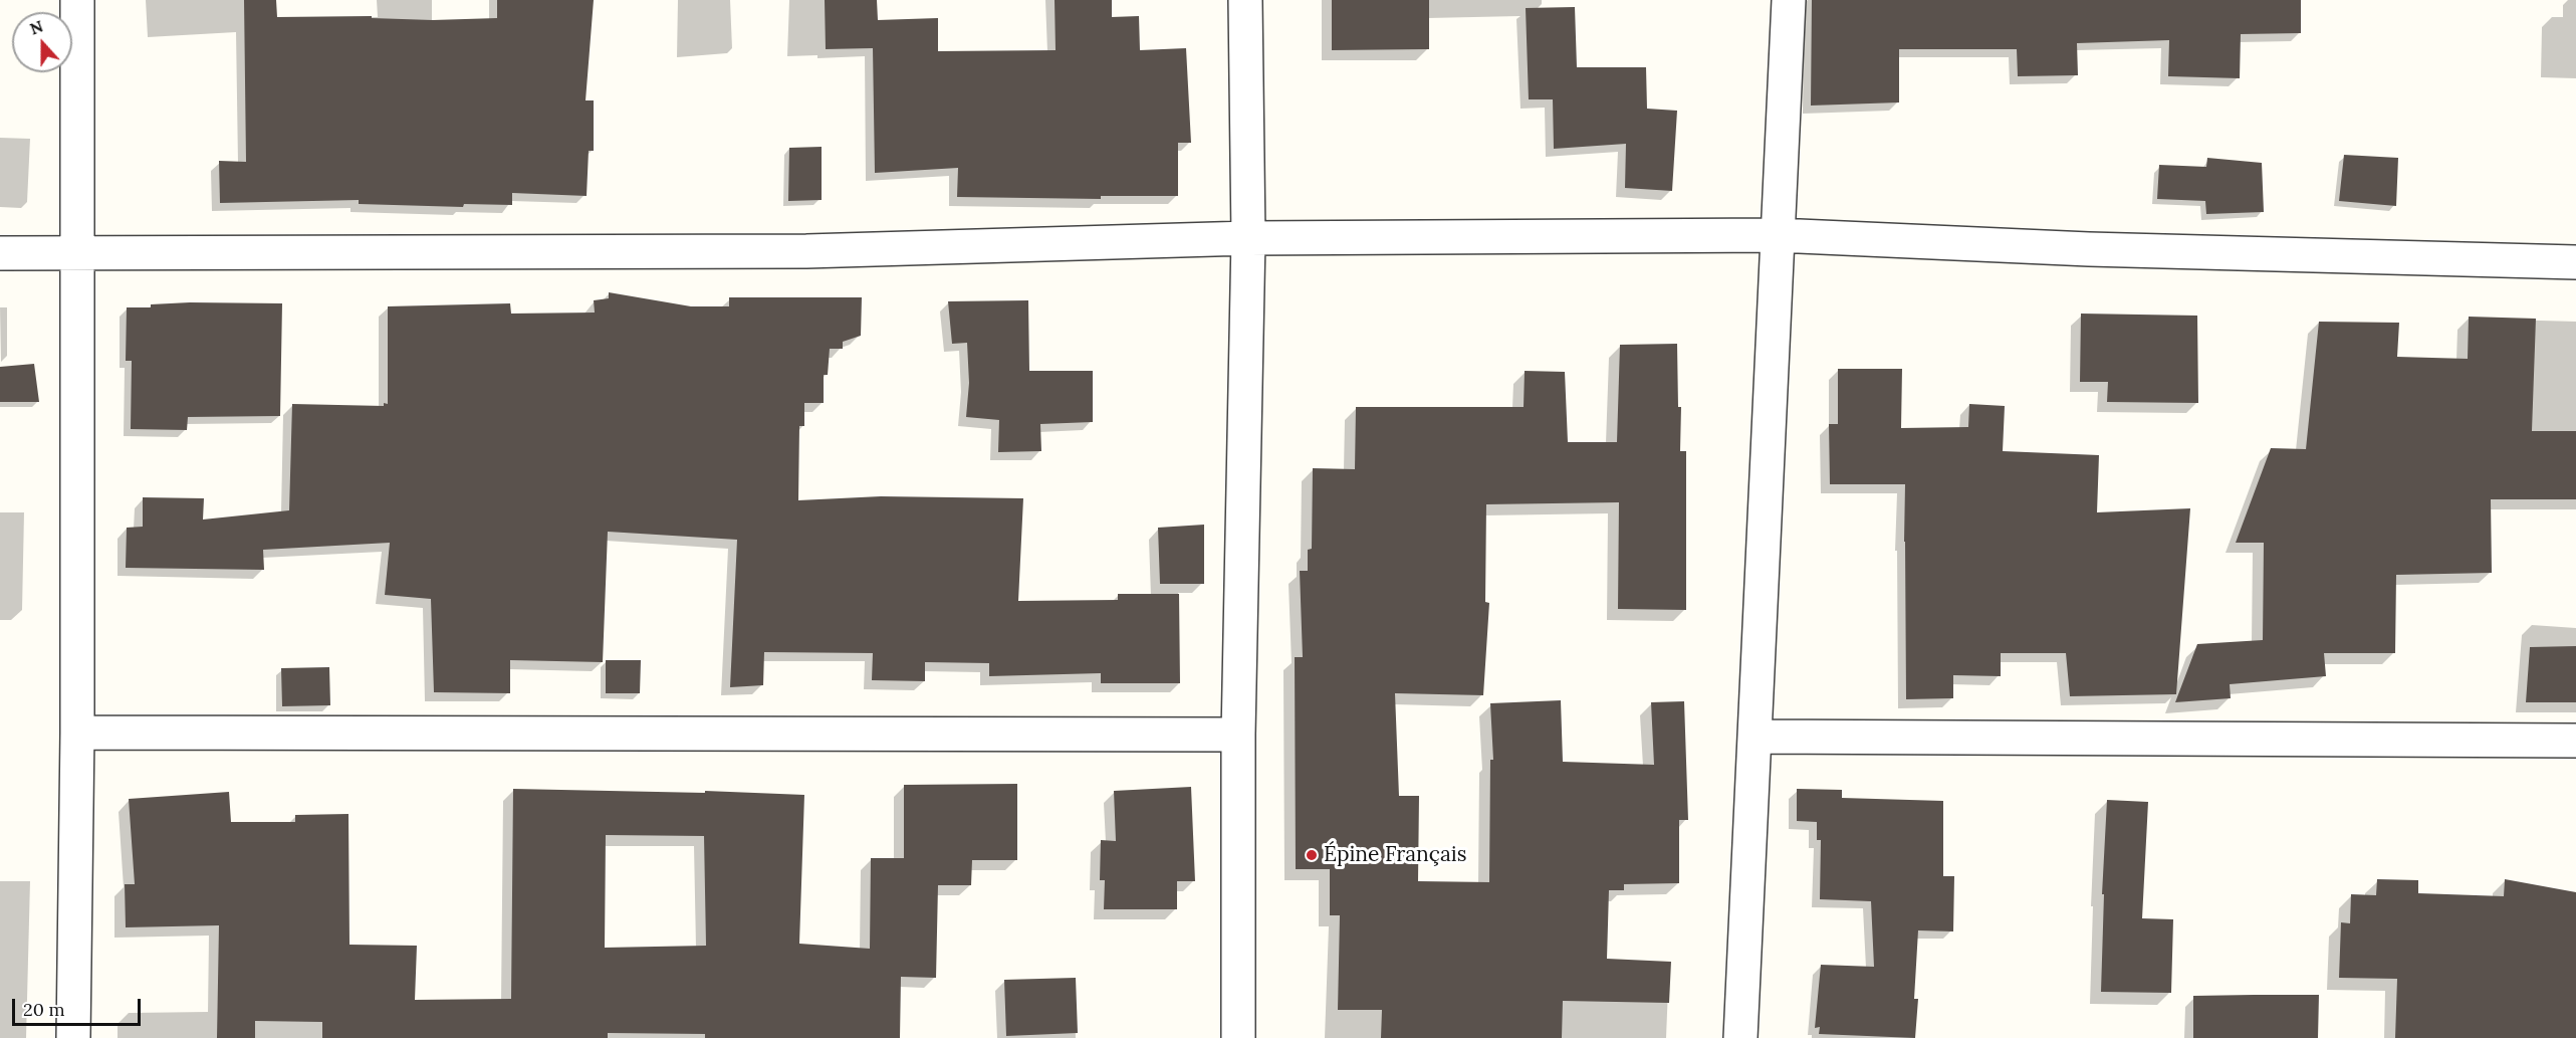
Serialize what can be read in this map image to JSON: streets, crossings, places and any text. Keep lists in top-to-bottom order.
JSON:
{
  "places": ["Épine Français"],
  "scale_bar": "20 m",
  "north": "top"
}
